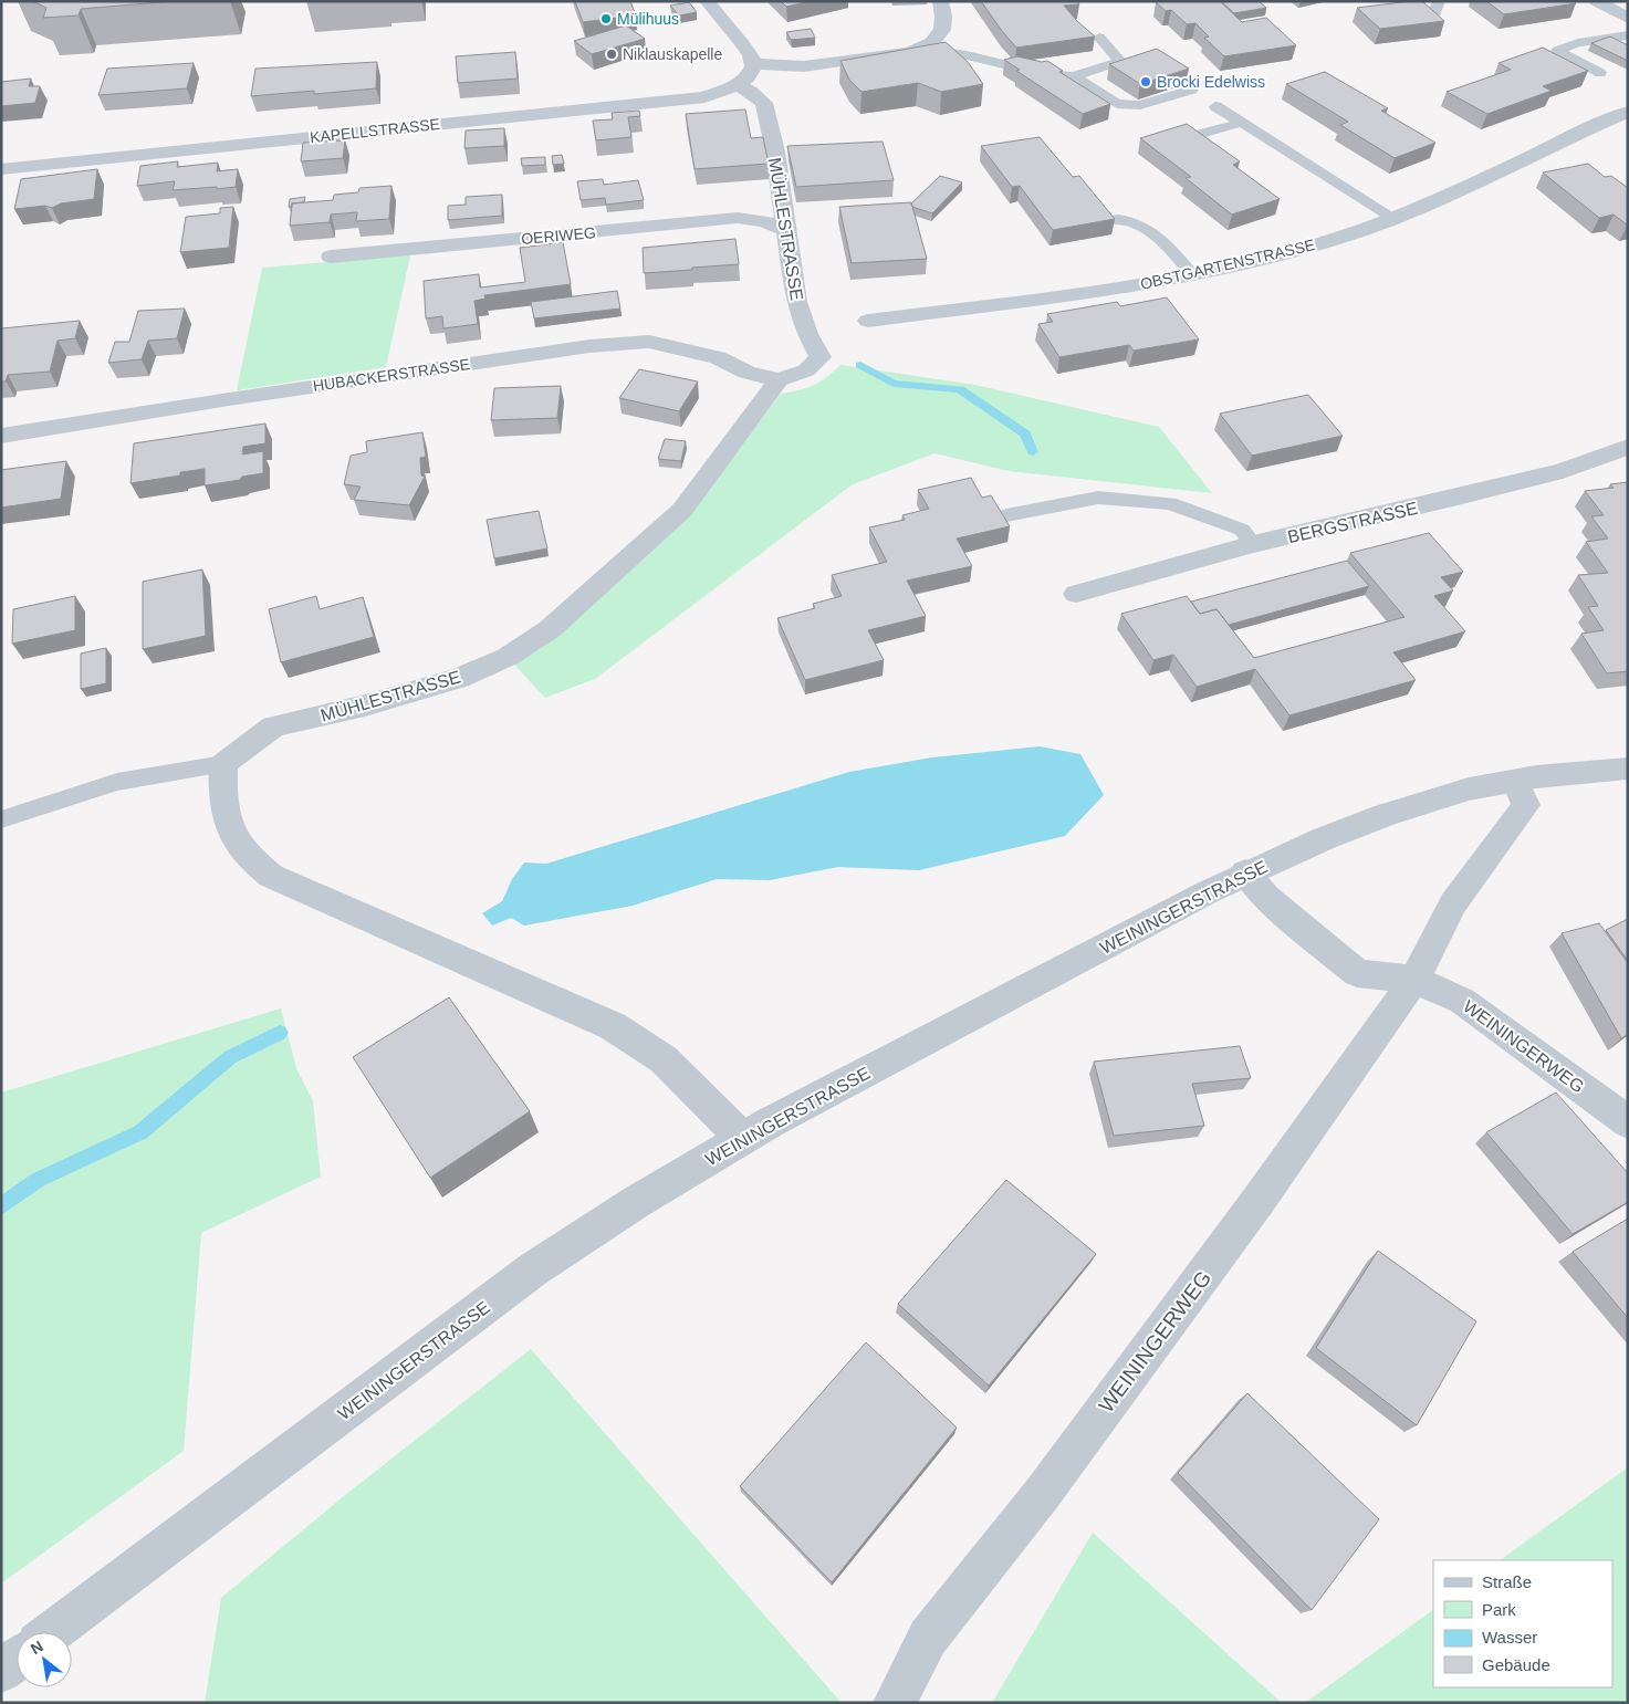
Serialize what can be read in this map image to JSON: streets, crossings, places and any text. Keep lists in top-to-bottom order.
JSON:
{
  "streets": {
    "street": [
      "KAPELLSTRASSE",
      "MÜHLESTRASSE",
      "OERIWEG",
      "OBSTGARTENSTRASSE",
      "HUBACKERSTRASSE",
      "BERGSTRASSE",
      "WEININGERSTRASSE",
      "WEININGERWEG"
    ]
  },
  "crossings": [
    ["KAPELLSTRASSE", "MÜHLESTRASSE"],
    ["MÜHLESTRASSE", "OERIWEG"],
    ["MÜHLESTRASSE", "HUBACKERSTRASSE"],
    ["WEININGERSTRASSE", "WEININGERWEG"]
  ],
  "places": ["Mülihuus", "Niklauskapelle", "Brocki Edelwiss"],
  "legend": [
    "Straße",
    "Park",
    "Wasser",
    "Gebäude"
  ],
  "north": "top left"
}
